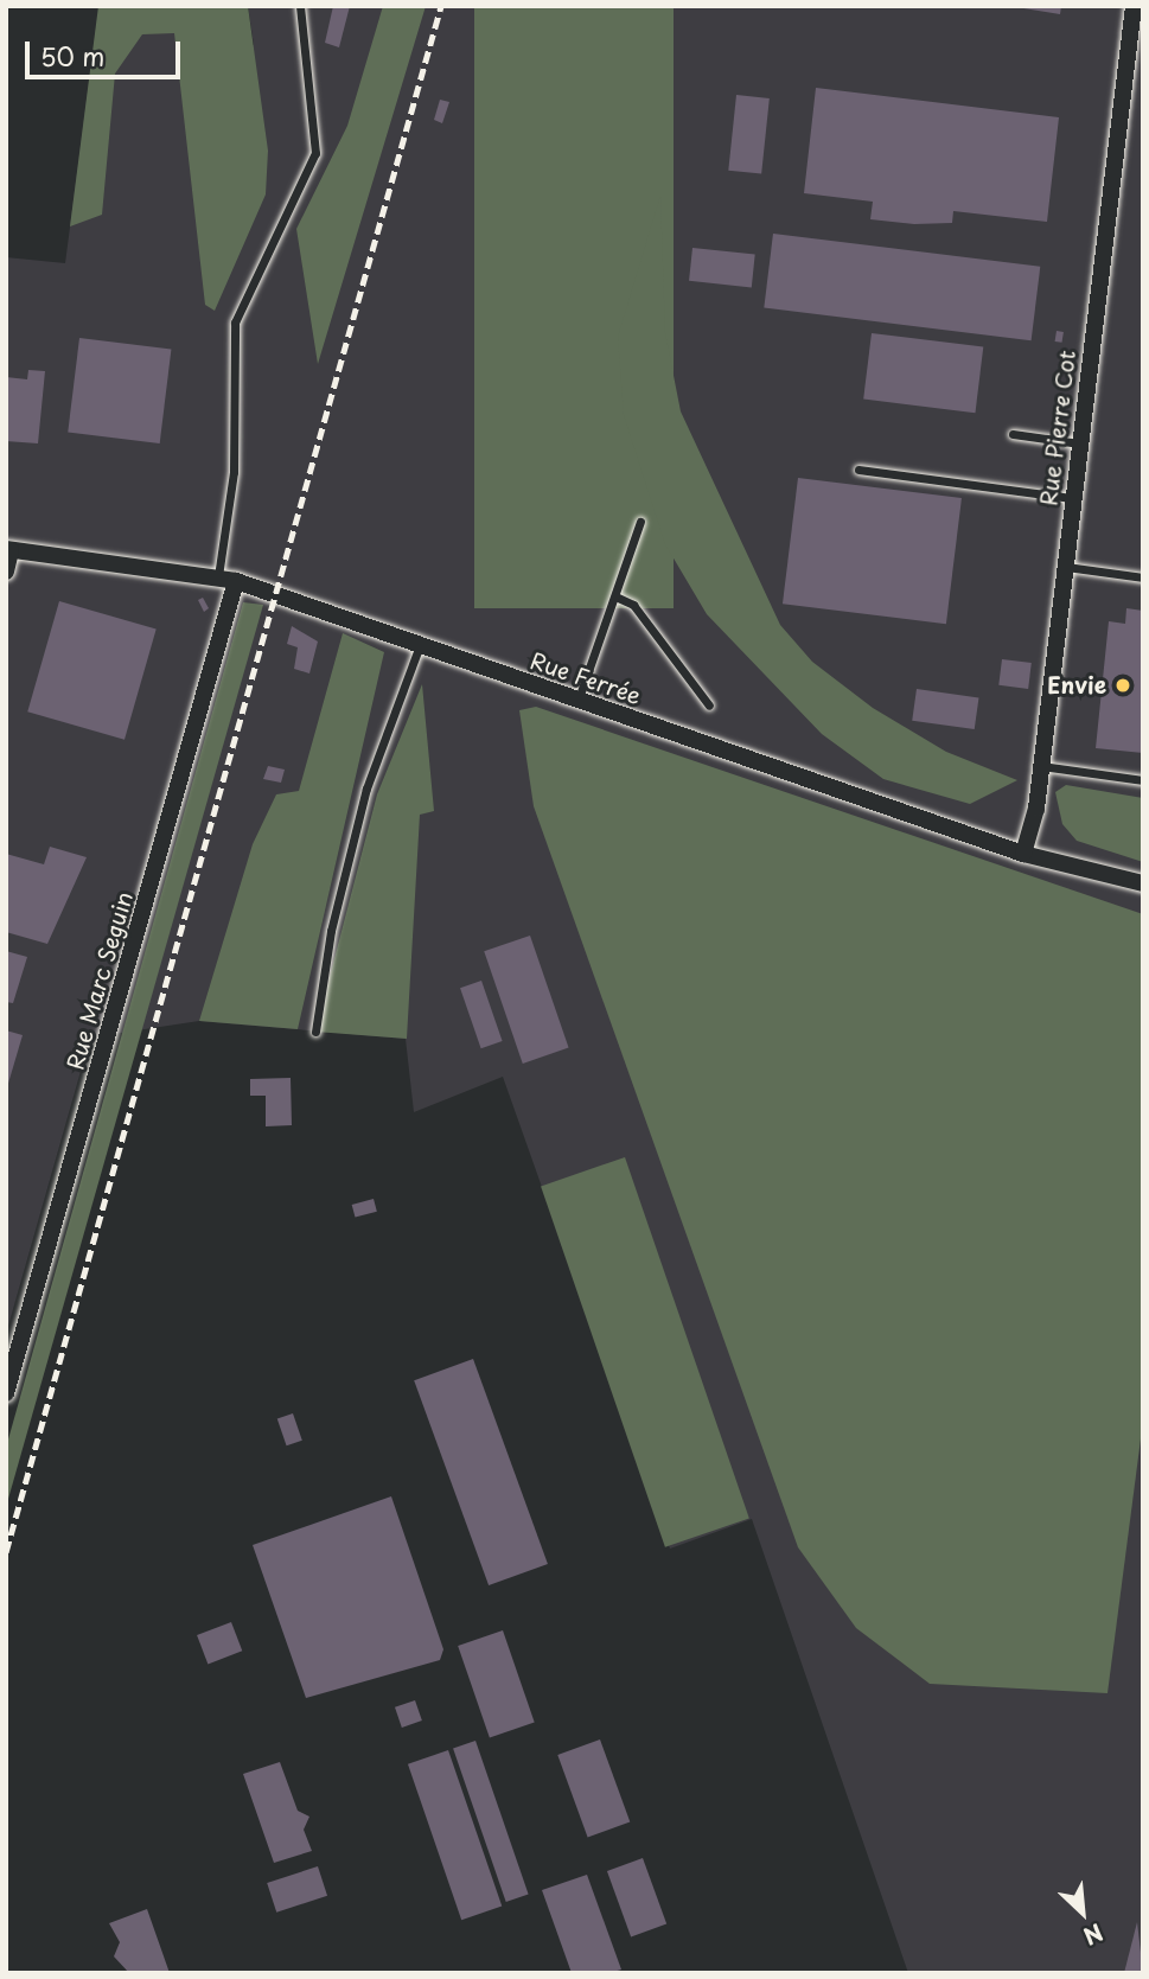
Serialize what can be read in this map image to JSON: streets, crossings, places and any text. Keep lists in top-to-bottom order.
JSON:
{
  "streets": {
    "street": ["Rue Pierre Cot", "Rue Ferrée", "Rue Marc Seguin"]
  },
  "crossings": [
    ["Rue Pierre Cot", "Rue Ferrée"],
    ["Rue Ferrée", "Rue Marc Seguin"]
  ],
  "places": ["Envie"],
  "scale_bar": "50 m",
  "north": "bottom right"
}
